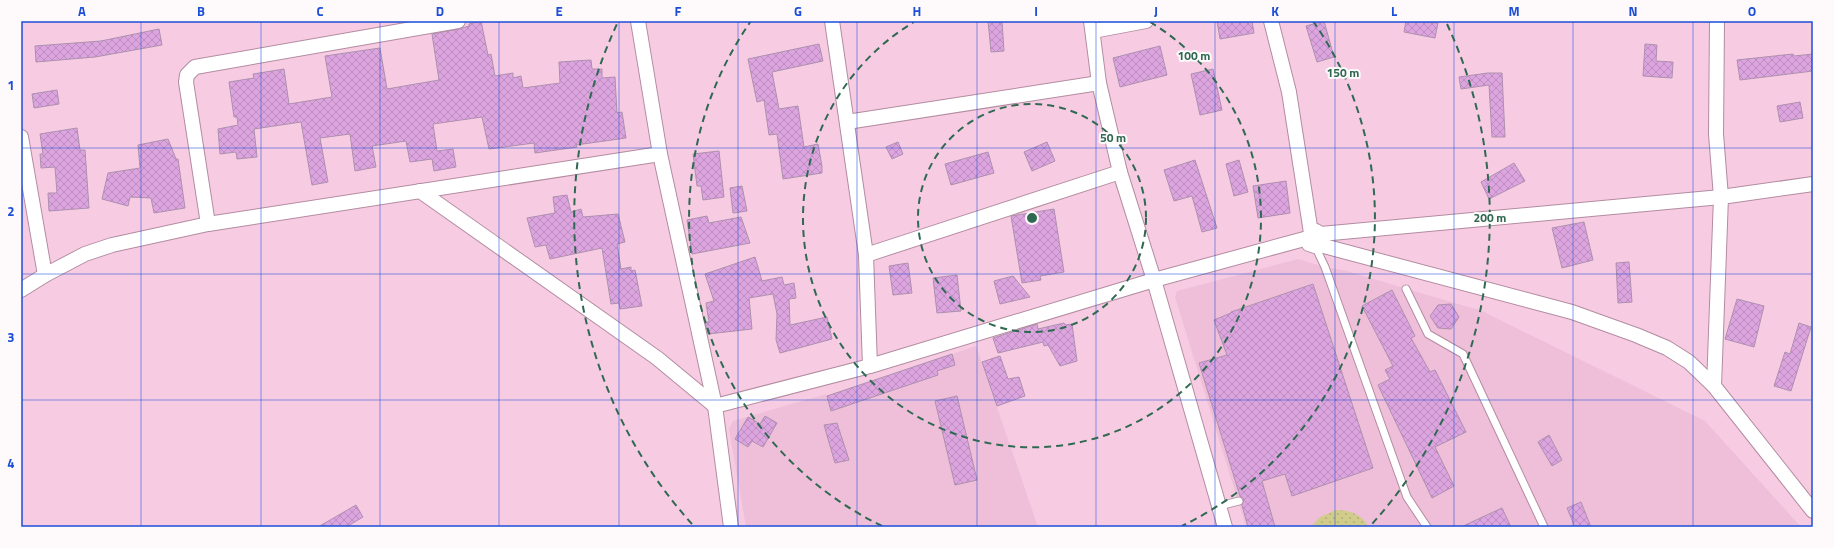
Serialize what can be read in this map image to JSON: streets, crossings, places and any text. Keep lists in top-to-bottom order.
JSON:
{
  "grid": {
    "columns": [
      "A",
      "B",
      "C",
      "D",
      "E",
      "F",
      "G",
      "H",
      "I",
      "J",
      "K",
      "L",
      "M",
      "N",
      "O"
    ],
    "rows": [
      "1",
      "2",
      "3",
      "4"
    ]
  },
  "rings": [
    "100 m",
    "150 m",
    "50 m",
    "200 m"
  ]
}
